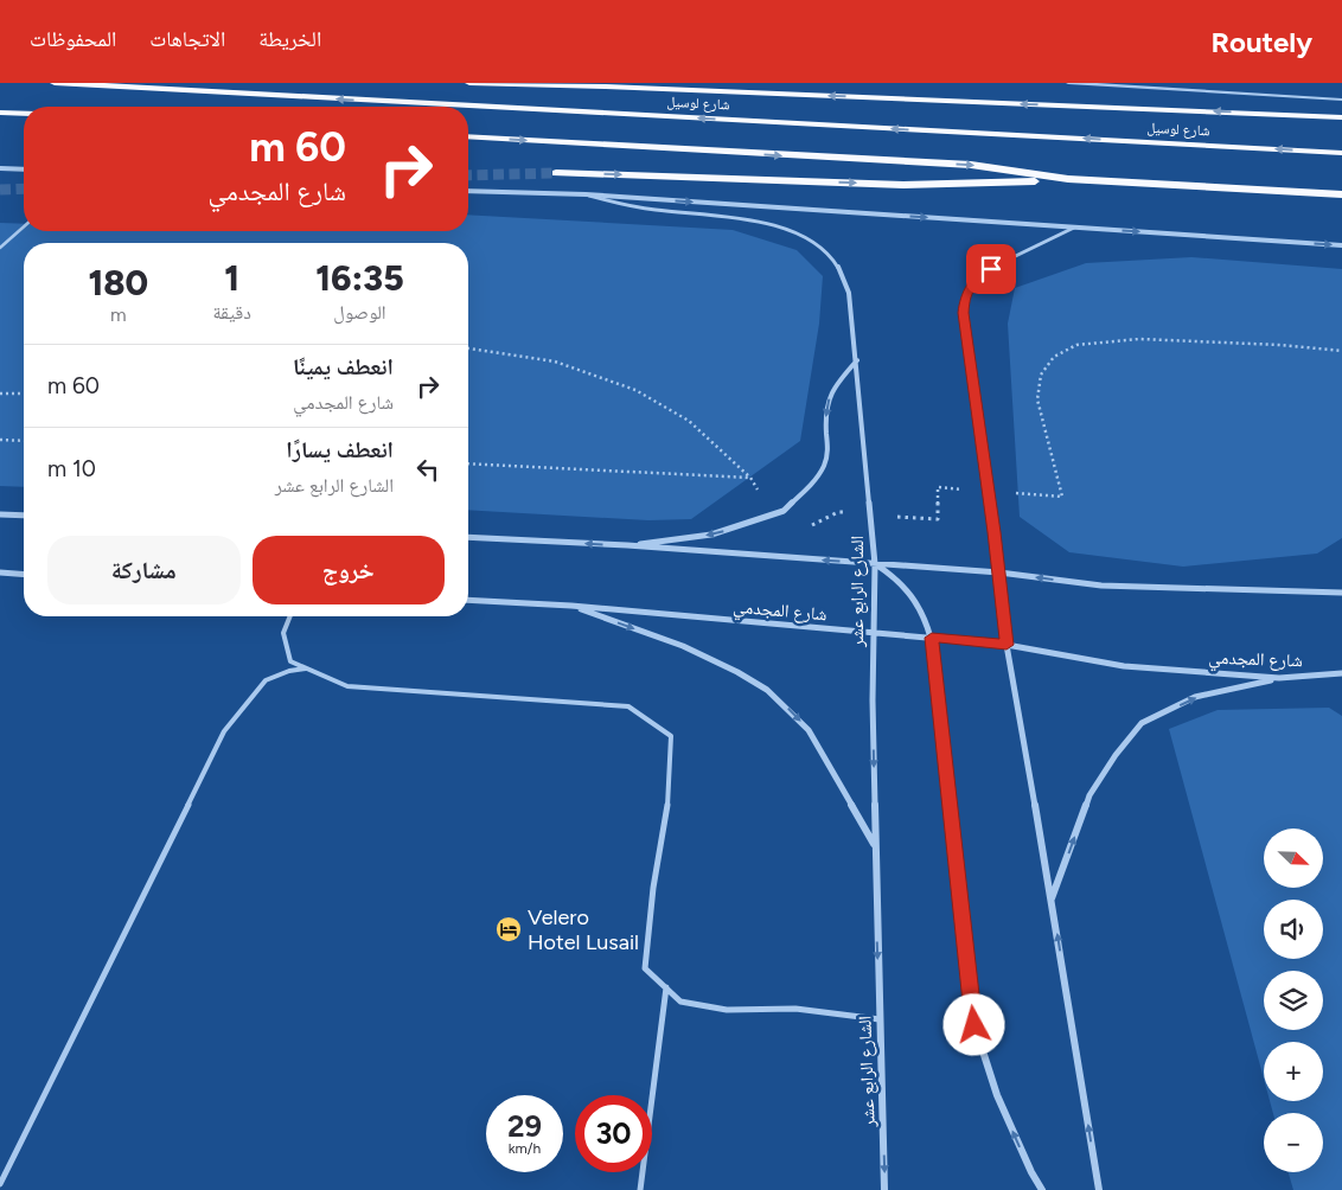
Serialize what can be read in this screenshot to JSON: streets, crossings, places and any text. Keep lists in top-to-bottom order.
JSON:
{
  "streets": {
    "highway": ["شارع لوسيل"],
    "street": ["الشارع الرابع عشر", "شارع المجدمي"]
  },
  "crossings": [
    ["الشارع الرابع عشر", "شارع المجدمي"]
  ],
  "one_way": ["الشارع الرابع عشر"],
  "places": {
    "hotel": ["Velero Hotel Lusail"]
  },
  "north": "bottom right",
  "page": {
    "header": "Routely",
    "nav": ["الخريطة", "الاتجاهات", "المحفوظات"],
    "turn": ["60 m", "شارع المجدمي"],
    "eta": [
      "16:35",
      "الوصول",
      "1",
      "دقيقة",
      "180",
      "m"
    ],
    "list": [
      {
        "name": "انعطف يمينًا",
        "note": "شارع المجدمي",
        "value": "60 m"
      },
      {
        "name": "انعطف يسارًا",
        "note": "الشارع الرابع عشر",
        "value": "10 m"
      }
    ],
    "buttons": ["خروج", "مشاركة"],
    "map_buttons": ["+", "−"],
    "speed": "29 km/h",
    "limit": "30"
  }
}
